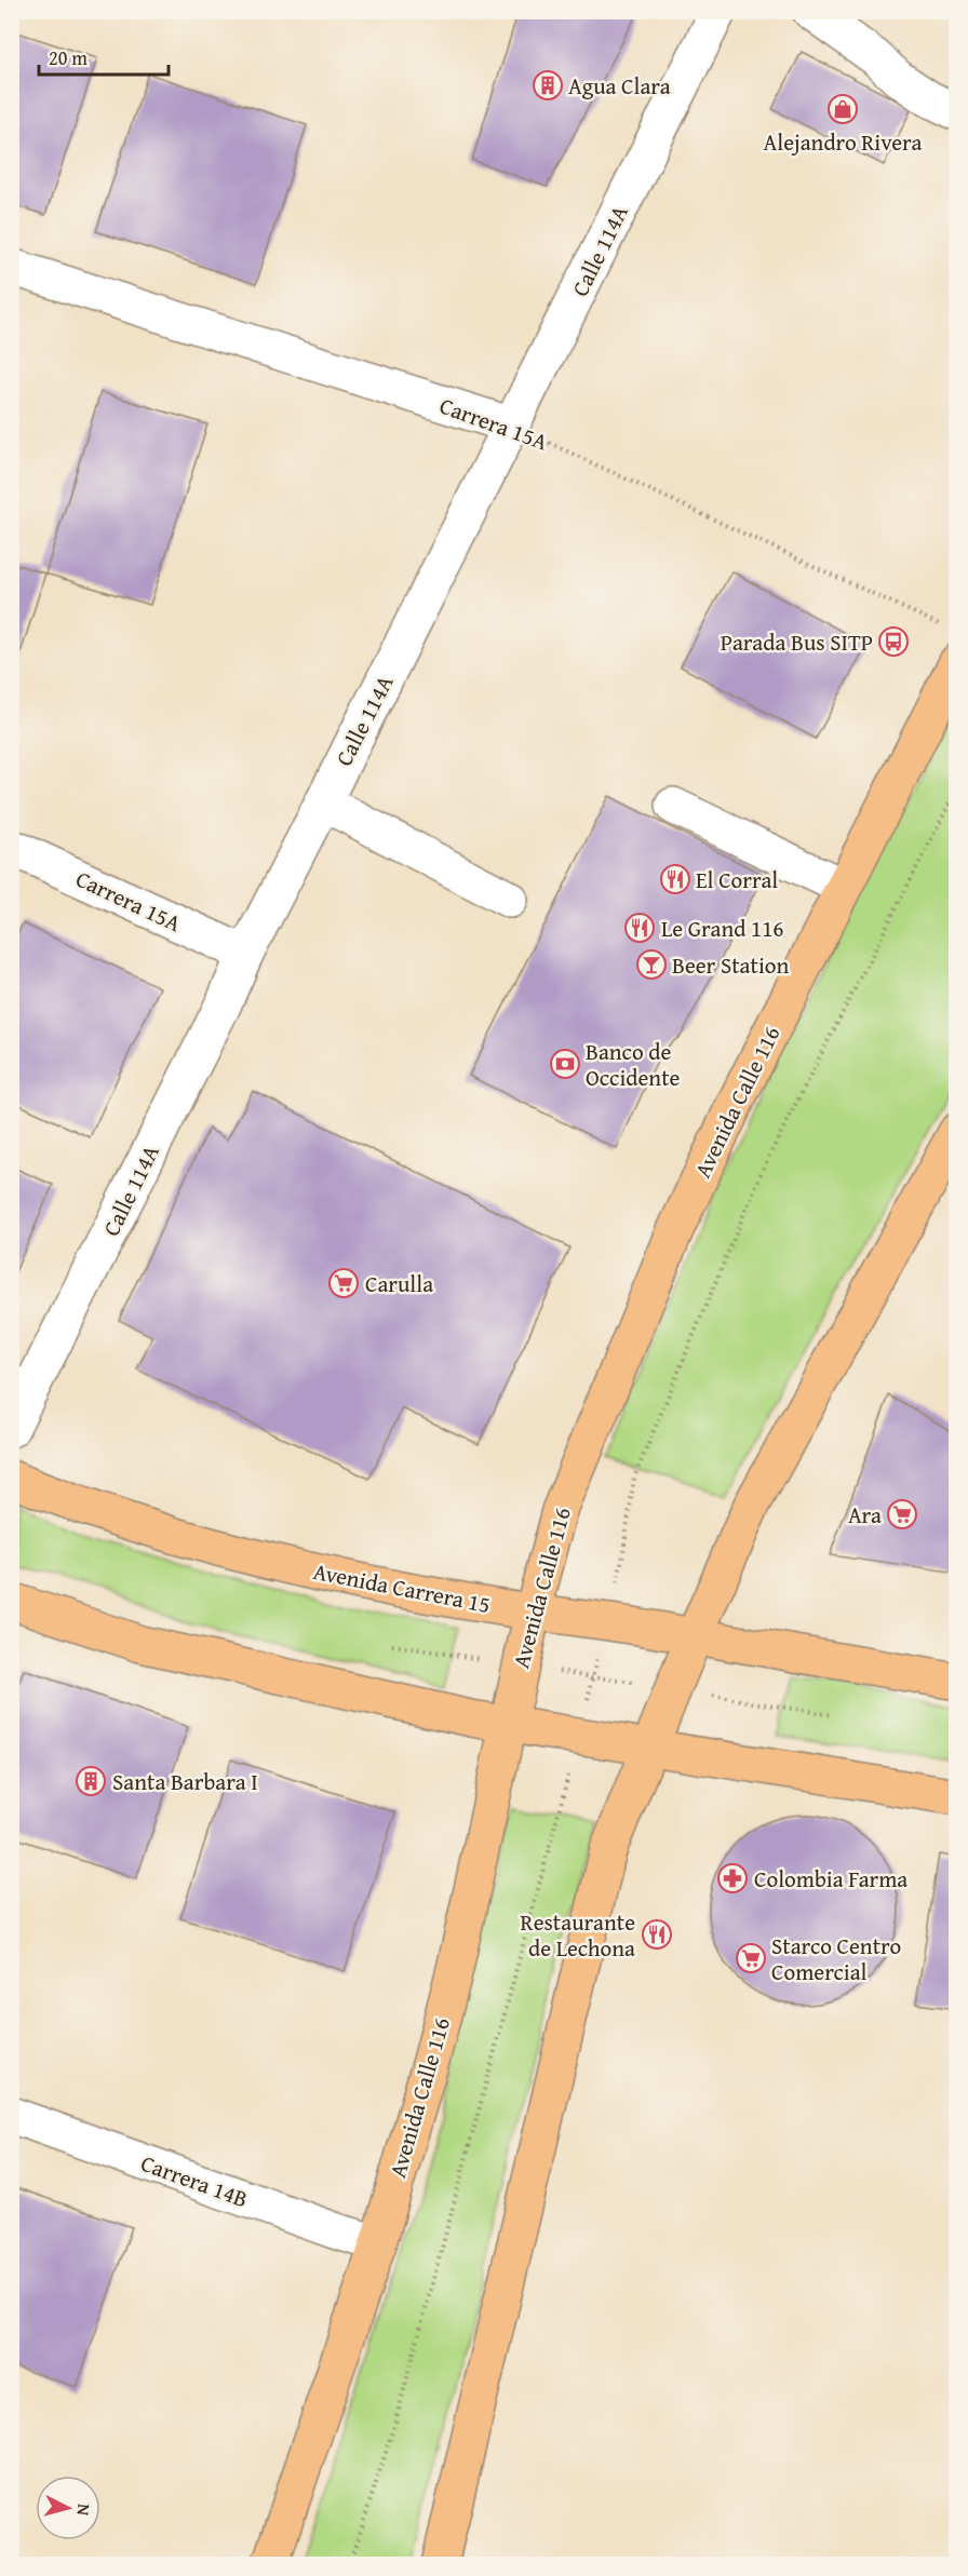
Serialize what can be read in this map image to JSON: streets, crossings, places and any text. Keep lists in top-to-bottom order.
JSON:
{
  "streets": {
    "main road": ["Avenida Calle 116", "Avenida Carrera 15"],
    "street": ["Calle 114A", "Carrera 15A", "Carrera 14B"]
  },
  "crossings": [
    ["Calle 114A", "Carrera 15A"],
    ["Avenida Calle 116", "Avenida Carrera 15"],
    ["Avenida Calle 116", "Carrera 14B"]
  ],
  "places": {
    "building": ["Agua Clara", "Santa Barbara I"],
    "shop": ["Alejandro Rivera"],
    "bus stop": ["Parada Bus SITP"],
    "restaurant": ["El Corral", "Le Grand 116", "Restaurante de Lechona"],
    "bar": ["Beer Station"],
    "bank": ["Banco de Occidente"],
    "supermarket": ["Carulla", "Ara", "Starco Centro Comercial"],
    "pharmacy": ["Colombia Farma"]
  },
  "scale_bar": "20 m",
  "north": "right"
}
